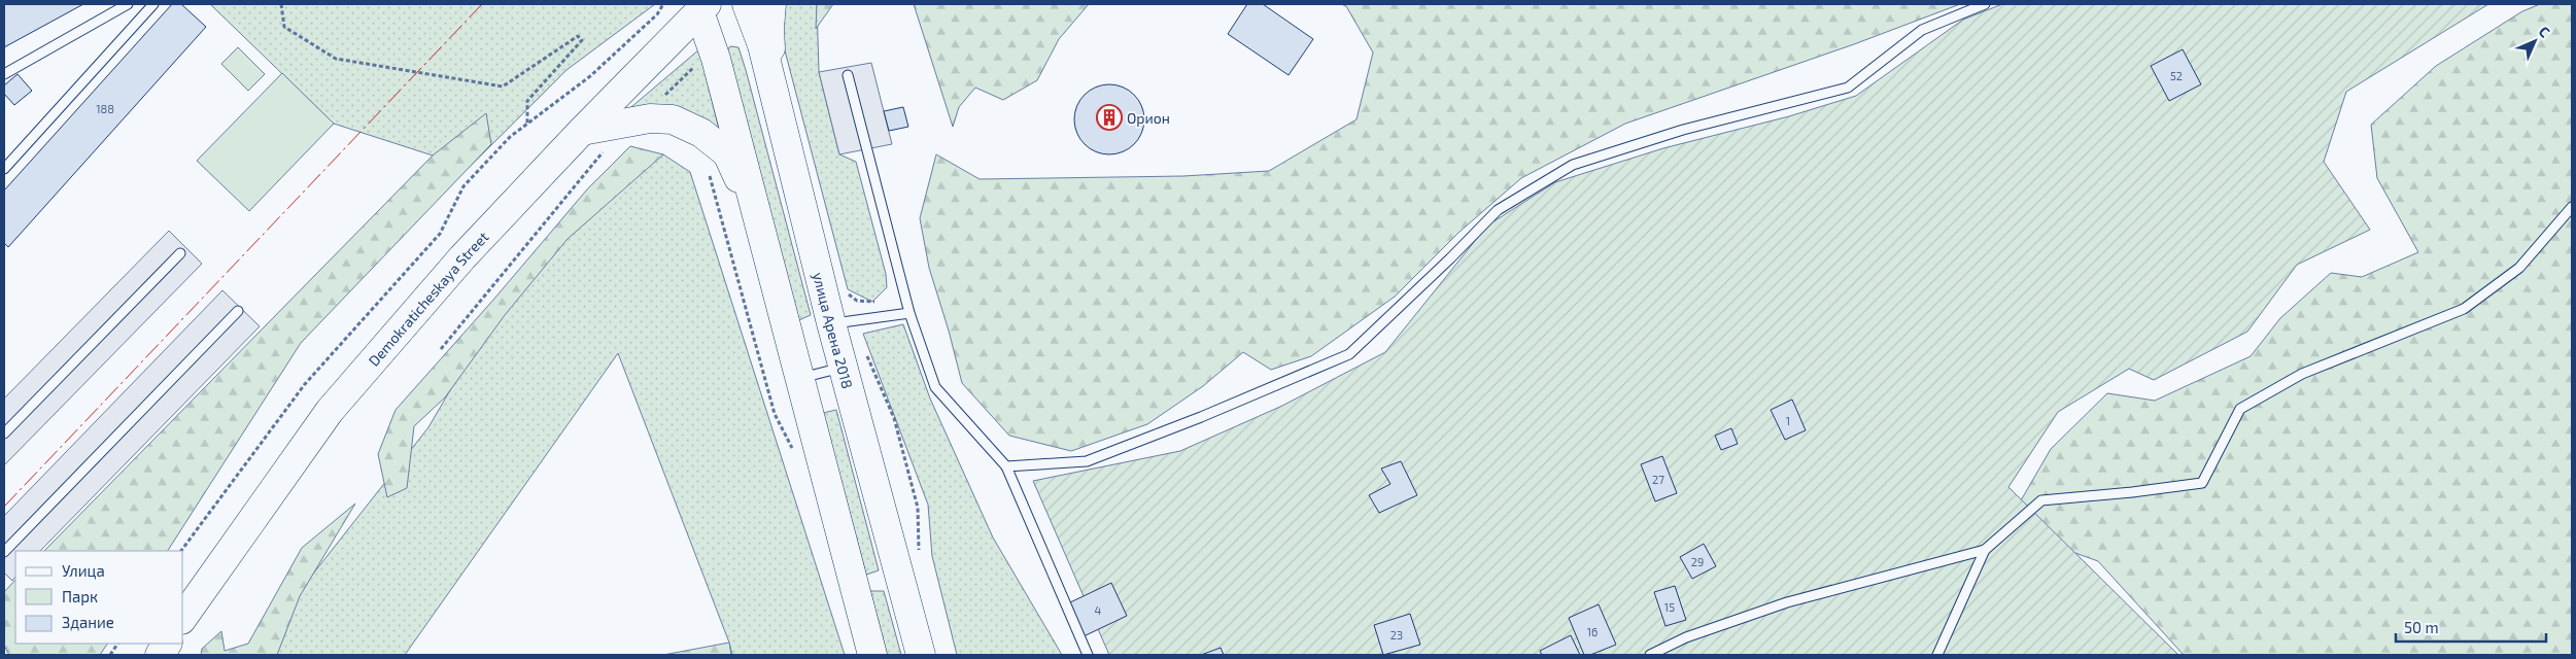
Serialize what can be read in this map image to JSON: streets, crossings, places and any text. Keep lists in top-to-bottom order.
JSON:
{
  "streets": {
    "main road": ["Demokraticheskaya Street", "улица Арена 2018"]
  },
  "places": {
    "building": ["Орион"]
  },
  "house_numbers": [
    "52",
    "188",
    "1",
    "27",
    "29",
    "15",
    "4",
    "16",
    "23"
  ],
  "legend": ["Улица", "Парк", "Здание"],
  "scale_bar": "50 m",
  "north": "top right"
}
